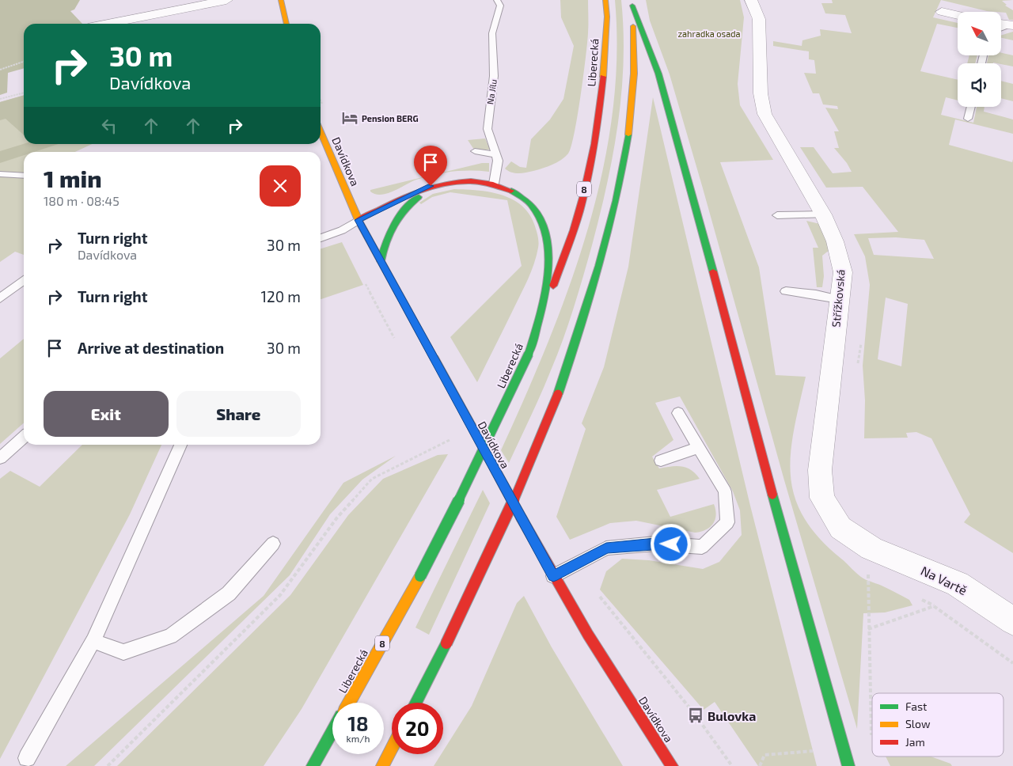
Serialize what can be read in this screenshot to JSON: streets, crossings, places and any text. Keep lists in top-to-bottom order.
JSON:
{
  "streets": {
    "main road": ["Liberecká", "Davídkova", "8"],
    "street": ["Střížkovská", "Na Vartě"],
    "lane": ["Na Jílu"]
  },
  "crossings": [
    ["Střížkovská", "Na Vartě"]
  ],
  "parks": ["zahradka osada"],
  "places": {
    "hotel": ["Pension BERG"],
    "bus stop": ["Bulovka"]
  },
  "legend": ["Fast", "Slow", "Jam"],
  "north": "top left",
  "page": {
    "turn": ["30 m", "Davídkova"],
    "heading": ["1 min", "180 m · 08:45"],
    "list": [
      {
        "name": "Turn right",
        "note": "Davídkova",
        "value": "30 m"
      },
      {
        "name": "Turn right",
        "value": "120 m"
      },
      {
        "name": "Arrive at destination",
        "value": "30 m"
      }
    ],
    "buttons": ["Exit", "Share"],
    "speed": "18 km/h",
    "limit": "20"
  }
}
